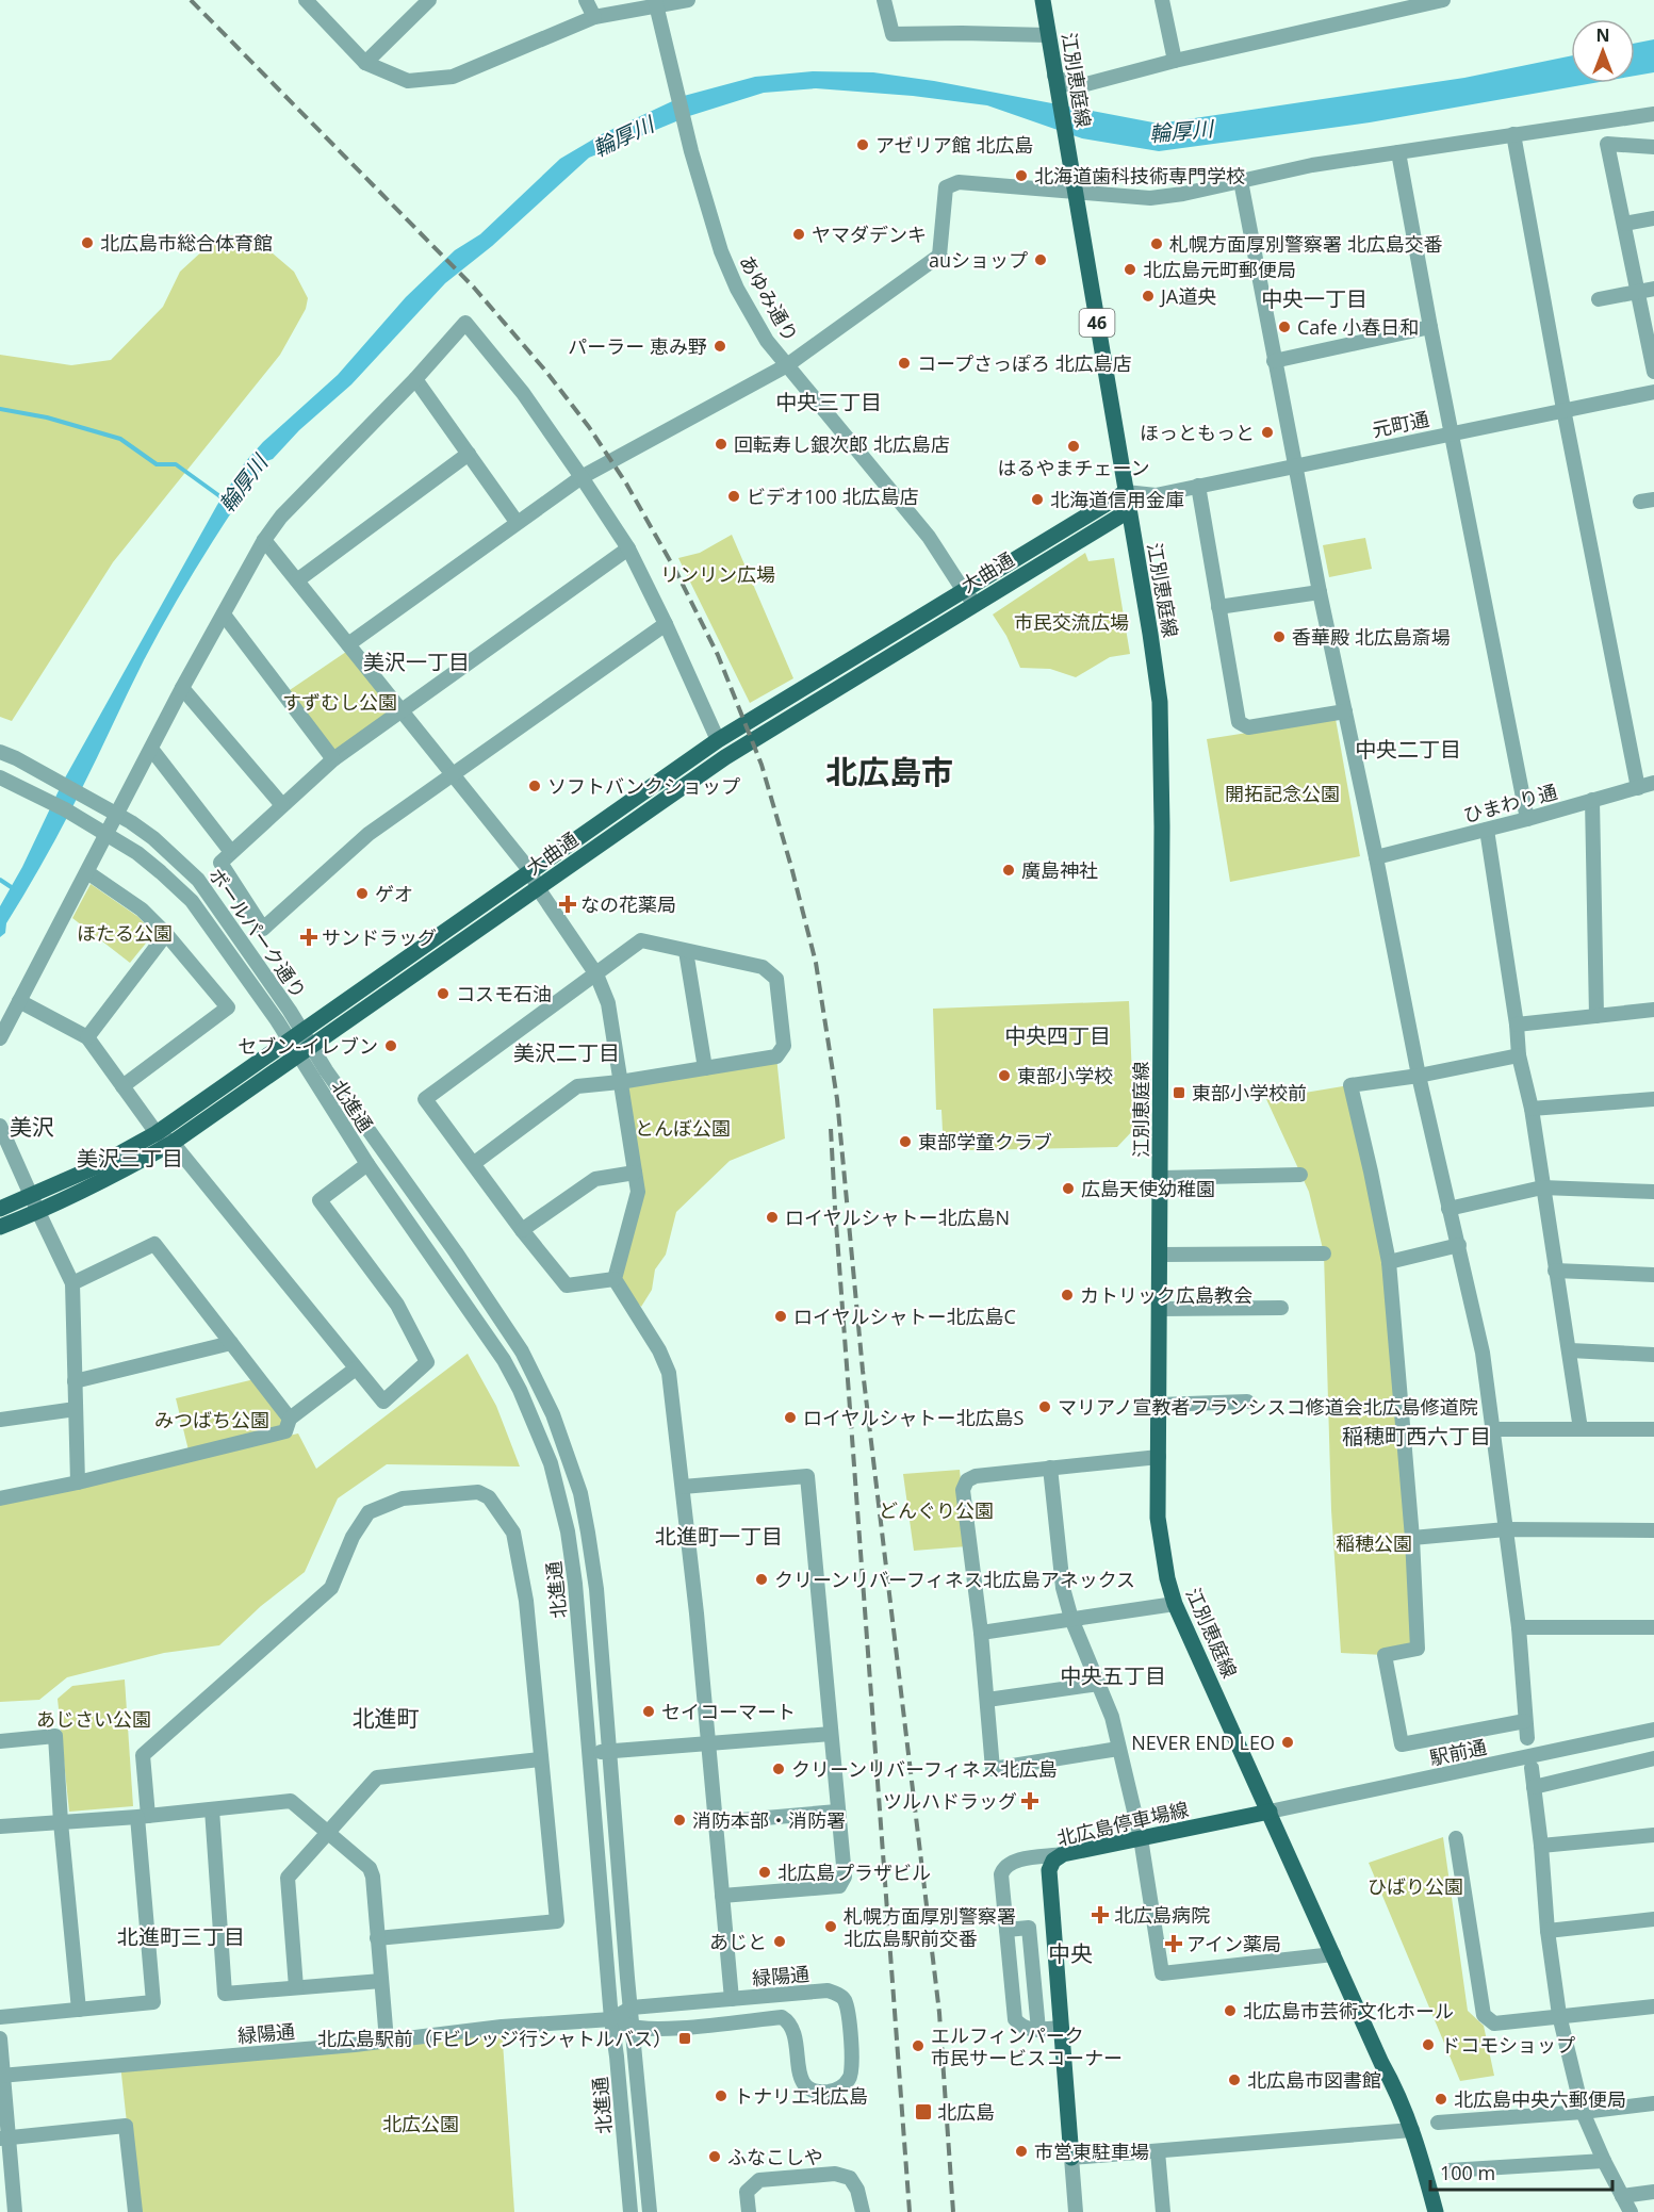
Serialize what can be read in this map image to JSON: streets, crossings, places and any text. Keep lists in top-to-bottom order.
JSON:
{
  "streets": {
    "main road": [
      "江別恵庭線",
      "46",
      "大曲通",
      "北広島停車場線"
    ],
    "street": [
      "あゆみ通り",
      "元町通",
      "ひまわり通",
      "ボールパーク通り",
      "北進通",
      "駅前通",
      "緑陽通"
    ]
  },
  "crossings": [
    ["江別恵庭線", "大曲通"],
    ["江別恵庭線", "駅前通"],
    ["江別恵庭線", "北広島停車場線"],
    ["あゆみ通り", "大曲通"],
    ["大曲通", "ボールパーク通り"],
    ["大曲通", "北進通"],
    ["ボールパーク通り", "北進通"],
    ["北進通", "緑陽通"],
    ["駅前通", "北広島停車場線"]
  ],
  "districts": [
    "中央一丁目",
    "中央三丁目",
    "美沢一丁目",
    "中央二丁目",
    "北広島市",
    "中央四丁目",
    "美沢二丁目",
    "美沢",
    "美沢三丁目",
    "稲穂町西六丁目",
    "北進町一丁目",
    "中央五丁目",
    "北進町",
    "北進町三丁目",
    "中央"
  ],
  "water": ["輪厚川"],
  "parks": [
    "リンリン広場",
    "市民交流広場",
    "すずむし公園",
    "開拓記念公園",
    "ほたる公園",
    "とんぼ公園",
    "みつばち公園",
    "どんぐり公園",
    "稲穂公園",
    "あじさい公園",
    "ひばり公園",
    "北広公園"
  ],
  "places": {
    "other": [
      "アゼリア館 北広島",
      "北海道歯科技術専門学校",
      "ヤマダデンキ",
      "北広島市総合体育館",
      "札幌方面厚別警察署 北広島交番",
      "auショップ",
      "北広島元町郵便局",
      "JA道央",
      "Cafe 小春日和",
      "パーラー 恵み野",
      "コープさっぽろ 北広島店",
      "ほっともっと",
      "回転寿し銀次郎 北広島店",
      "はるやまチェーン",
      "ビデオ100 北広島店",
      "北海道信用金庫",
      "香華殿 北広島斎場",
      "ソフトバンクショップ",
      "廣島神社",
      "ゲオ",
      "コスモ石油",
      "セブン-イレブン",
      "東部小学校",
      "東部学童クラブ",
      "広島天使幼稚園",
      "ロイヤルシャトー北広島N",
      "カトリック広島教会",
      "ロイヤルシャトー北広島C",
      "マリアノ宣教者フランシスコ修道会北広島修道院",
      "ロイヤルシャトー北広島S",
      "クリーンリバーフィネス北広島アネックス",
      "セイコーマート",
      "NEVER END LEO",
      "クリーンリバーフィネス北広島",
      "消防本部・消防署",
      "北広島プラザビル",
      "札幌方面厚別警察署 北広島駅前交番",
      "あじと",
      "北広島市芸術文化ホール",
      "ドコモショップ",
      "エルフィンパーク 市民サービスコーナー",
      "北広島市図書館",
      "トナリエ北広島",
      "北広島中央六郵便局",
      "市営東駐車場",
      "ふなこしや"
    ],
    "health": [
      "なの花薬局",
      "サンドラッグ",
      "ツルハドラッグ",
      "北広島病院",
      "アイン薬局"
    ],
    "transit": ["東部小学校前", "北広島駅前（Fビレッジ行シャトルバス）", "北広島"]
  },
  "scale_bar": "100 m",
  "north": "top"
}
